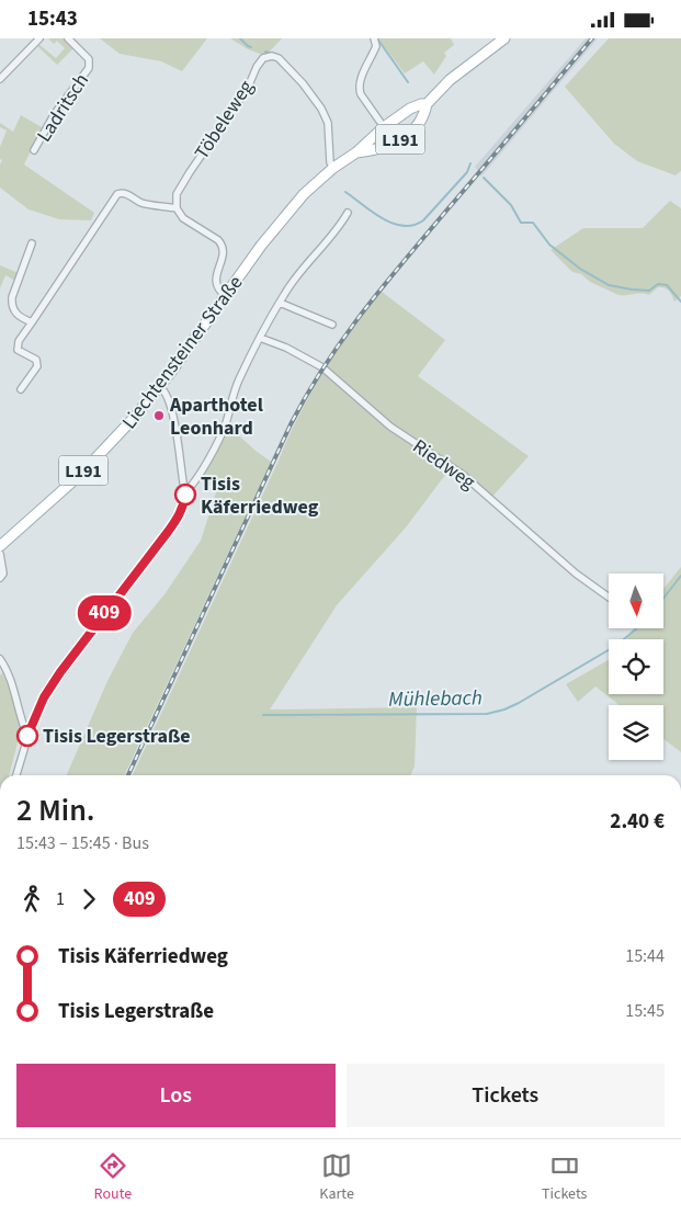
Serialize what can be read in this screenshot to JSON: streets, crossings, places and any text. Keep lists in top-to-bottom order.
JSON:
{
  "streets": {
    "main road": ["L191", "Liechtensteiner Straße"],
    "street": ["Ladritsch", "Töbeleweg", "Riedweg"]
  },
  "crossings": [
    ["Töbeleweg", "Liechtensteiner Straße"]
  ],
  "water": ["Mühlebach"],
  "places": ["Aparthotel Leonhard", "Tisis Käferriedweg", "Tisis Legerstraße"],
  "lines": ["bus line 409"],
  "north": "bottom",
  "page": {
    "status": "15:43",
    "on_map": "409",
    "heading": ["2 Min.", "15:43 – 15:45 · Bus", "2.40 €"],
    "legs": ["1", "409"],
    "list": [
      {
        "name": "Tisis Käferriedweg",
        "value": "15:44"
      },
      {
        "name": "Tisis Legerstraße",
        "value": "15:45"
      }
    ],
    "buttons": ["Los", "Tickets"],
    "tabs": ["Route", "Karte", "Tickets"]
  }
}
